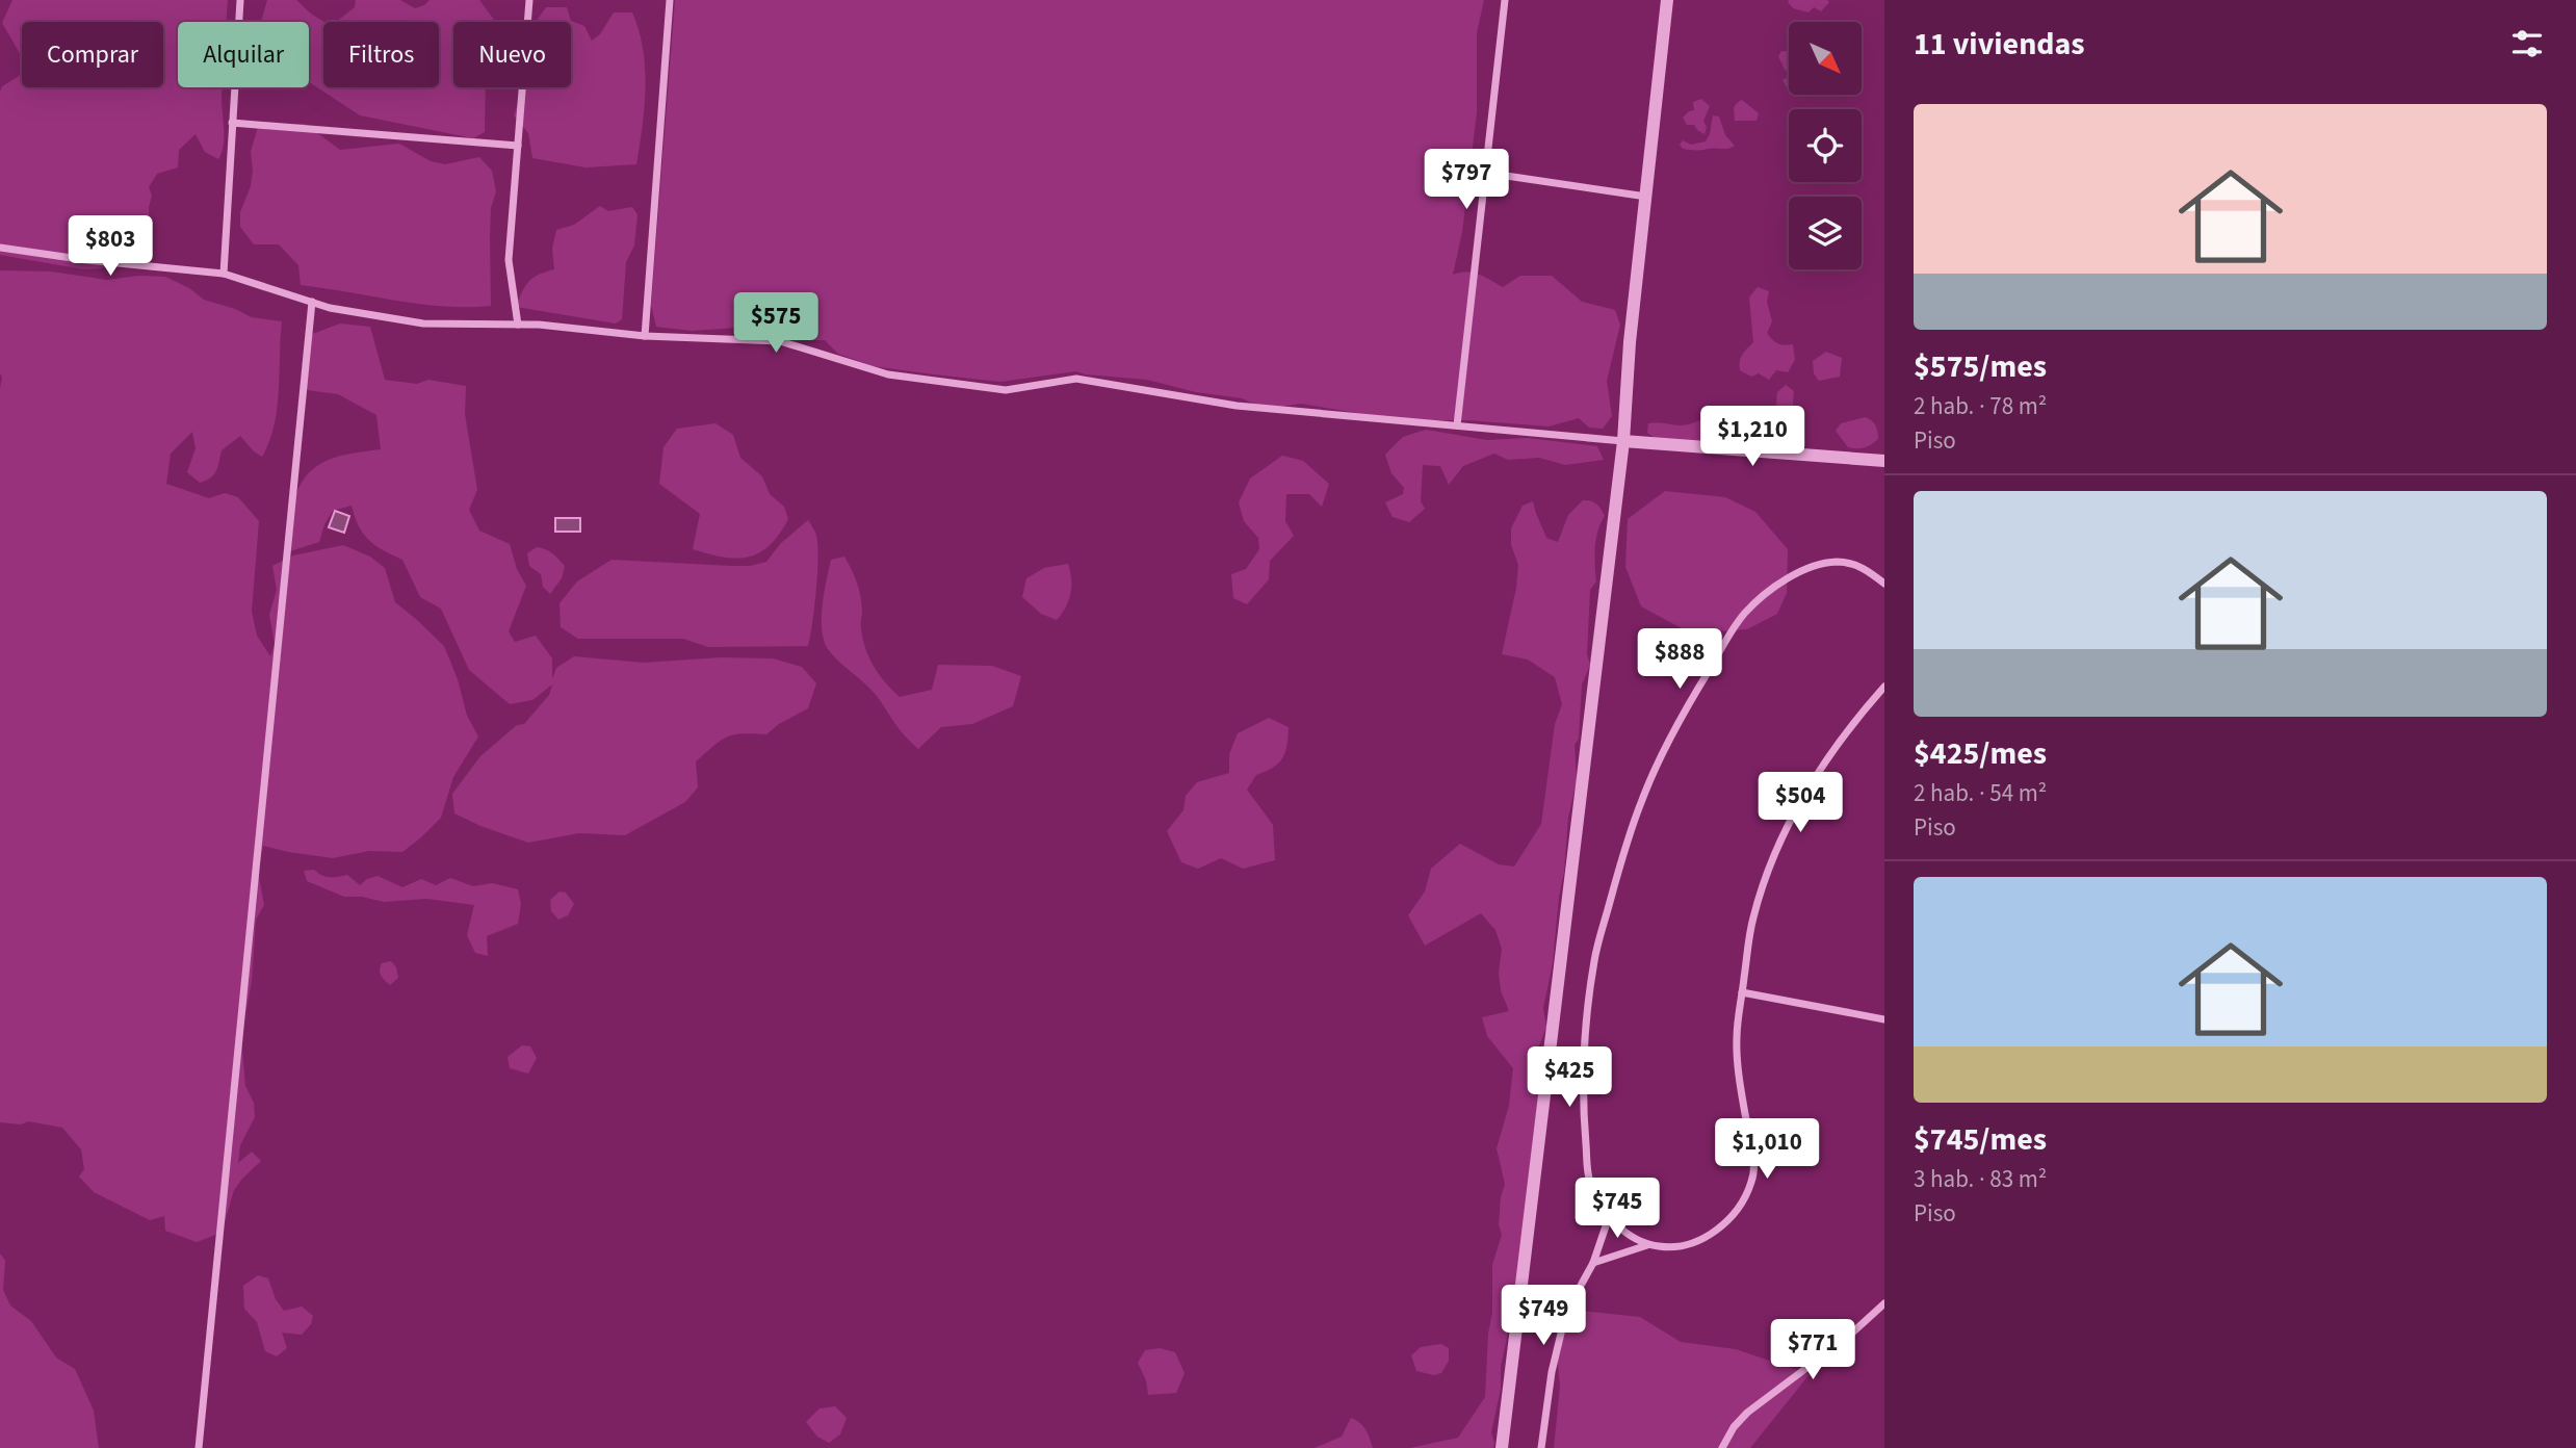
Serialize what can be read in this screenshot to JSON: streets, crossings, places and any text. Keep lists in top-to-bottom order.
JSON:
{
  "north": "bottom right",
  "page": {
    "heading": "11 viviendas",
    "chip": [
      "Comprar",
      "Alquilar",
      "Filtros",
      "Nuevo"
    ],
    "list": [
      {
        "name": "$575/mes",
        "note": "2 hab. · 78 m² · Piso"
      },
      {
        "name": "$425/mes",
        "note": "2 hab. · 54 m² · Piso"
      },
      {
        "name": "$745/mes",
        "note": "3 hab. · 83 m² · Piso"
      }
    ],
    "price": [
      "$797",
      "$803",
      "$575",
      "$1,210",
      "$888",
      "$504",
      "$425",
      "$1,010",
      "$745",
      "$749",
      "$771"
    ]
  }
}
